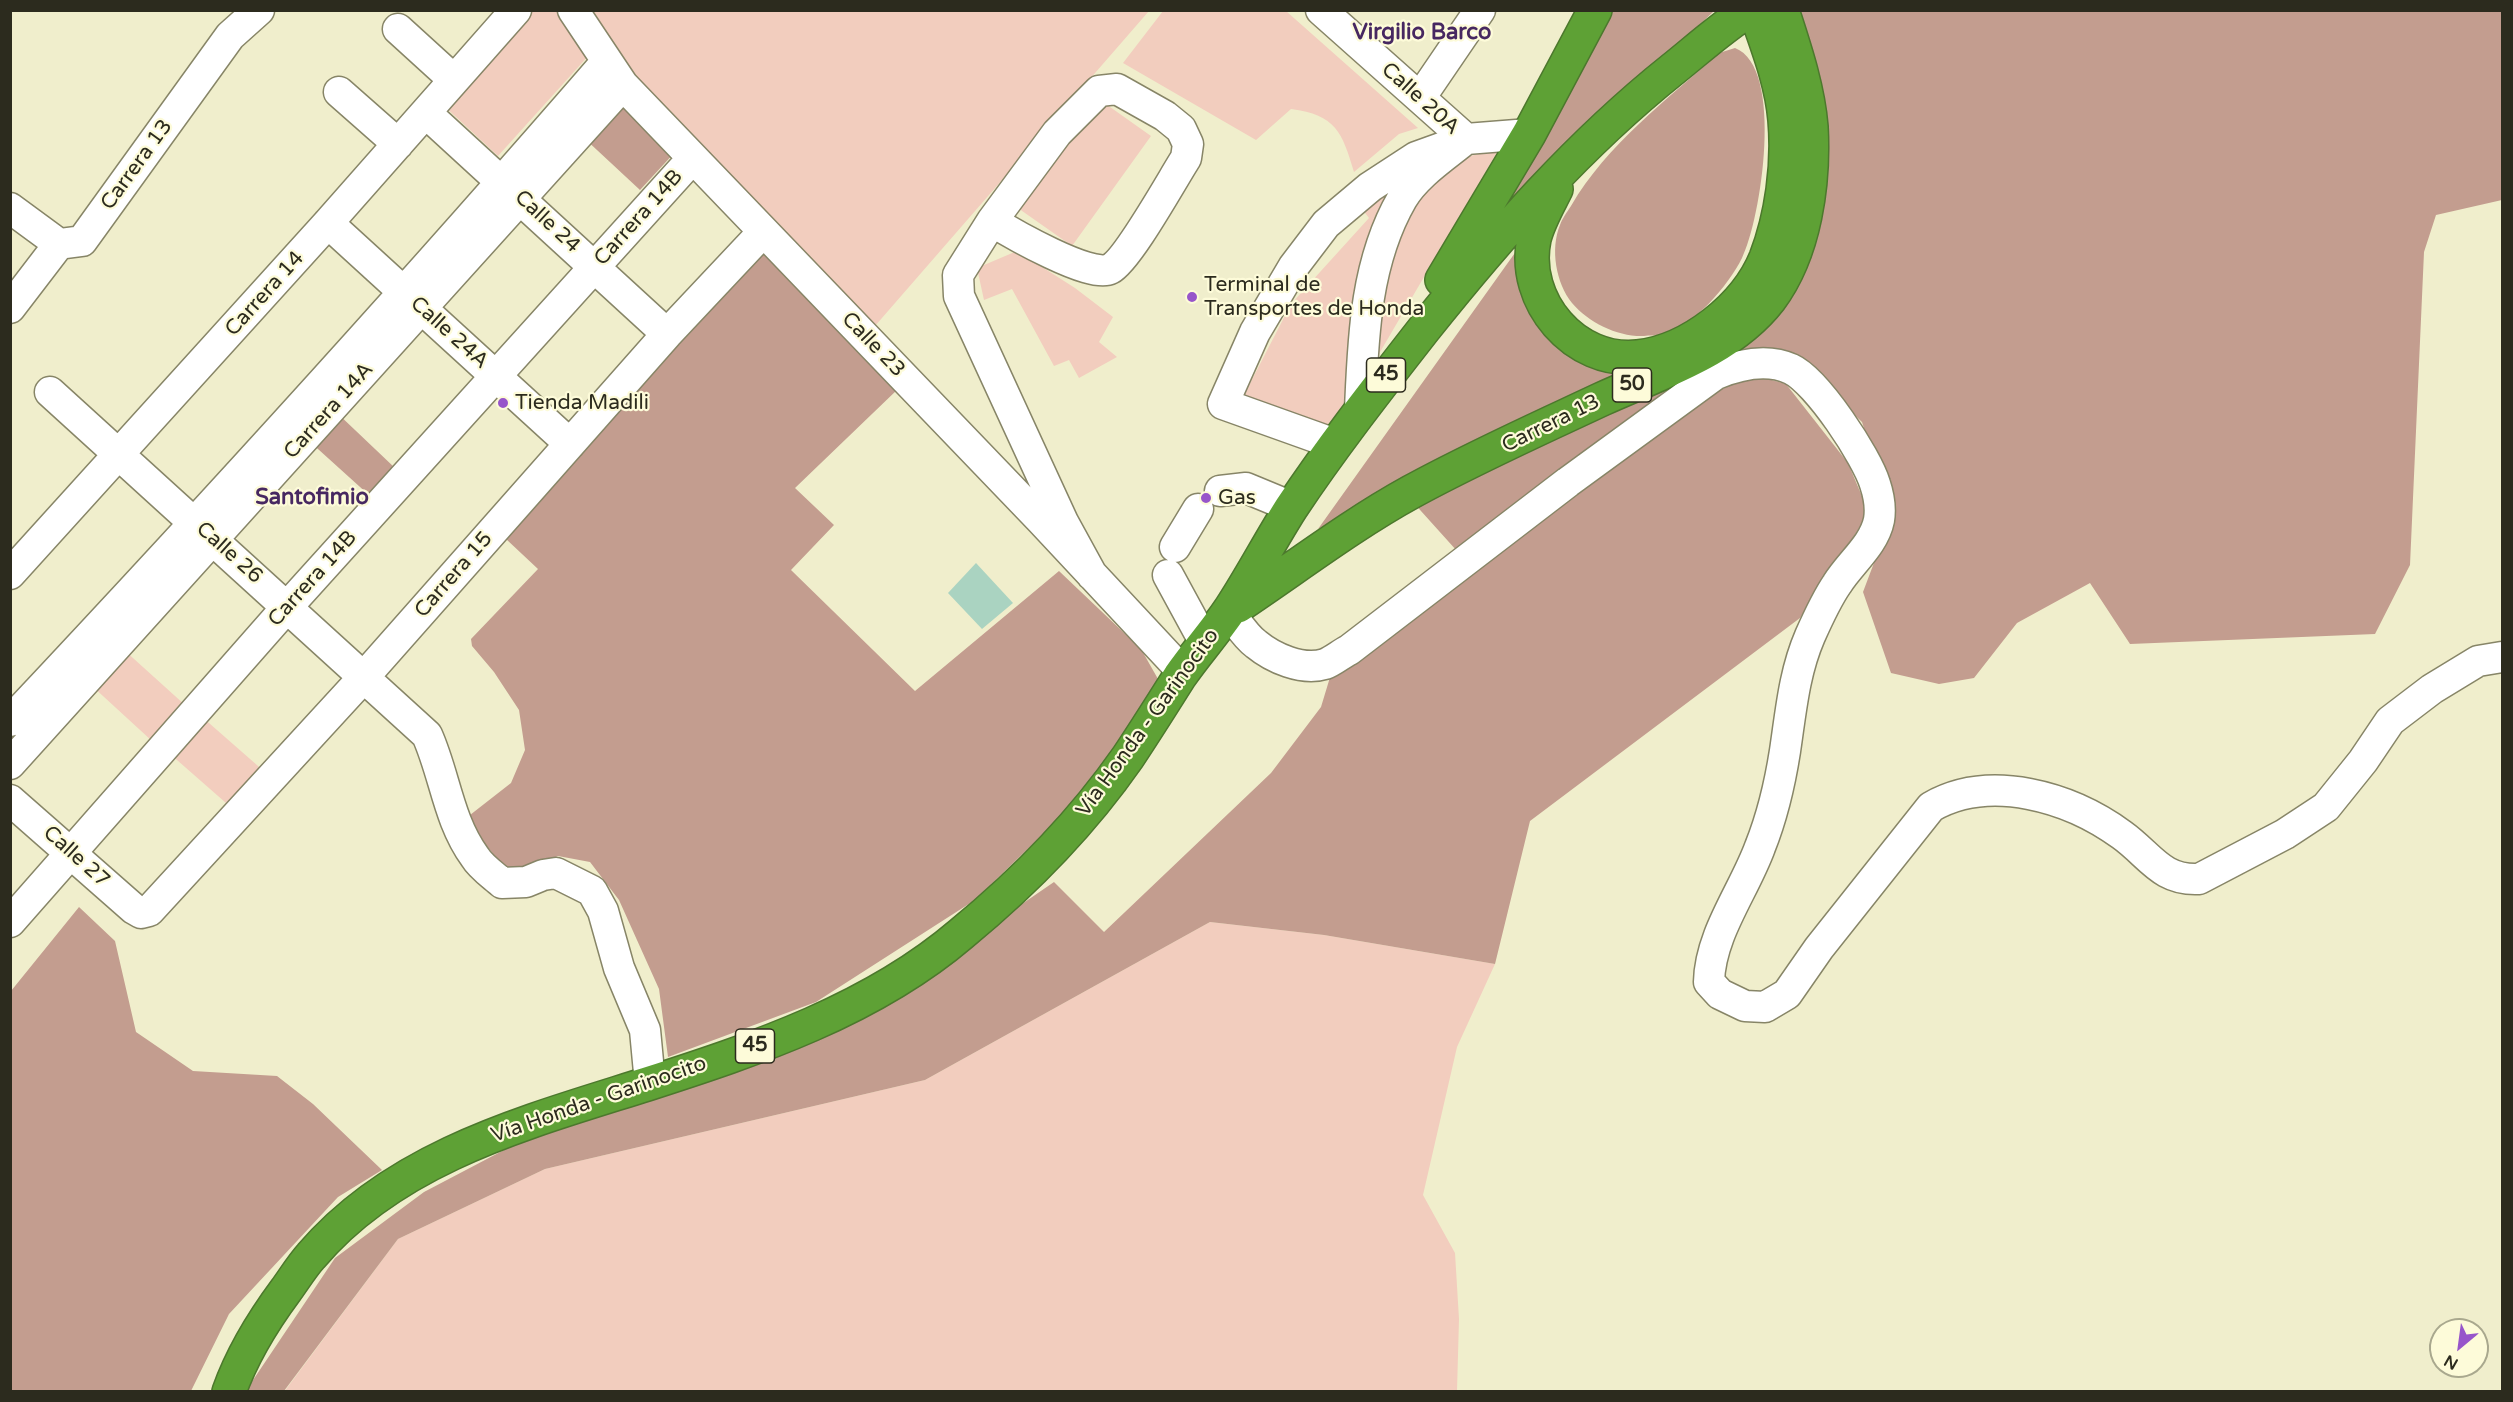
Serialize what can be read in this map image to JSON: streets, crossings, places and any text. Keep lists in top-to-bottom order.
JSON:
{
  "streets": {
    "highway": [
      "Carrera 13",
      "45",
      "50",
      "Vía Honda - Garinocito"
    ],
    "street": [
      "Calle 20A",
      "Carrera 14B",
      "Calle 24",
      "Carrera 14",
      "Calle 24A",
      "Calle 23",
      "Carrera 14A",
      "Calle 26",
      "Carrera 15",
      "Calle 27"
    ]
  },
  "crossings": [
    ["Carrera 13", "Vía Honda - Garinocito"],
    ["Carrera 14B", "Calle 24"],
    ["Carrera 14B", "Calle 24A"],
    ["Carrera 14B", "Calle 23"],
    ["Carrera 14B", "Calle 26"],
    ["Carrera 14B", "Calle 27"],
    ["Calle 24", "Carrera 14"],
    ["Calle 24", "Carrera 14A"],
    ["Calle 24", "Carrera 15"],
    ["Carrera 14", "Calle 24A"],
    ["Carrera 14", "Calle 26"],
    ["Calle 24A", "Carrera 14A"],
    ["Calle 24A", "Carrera 15"],
    ["Calle 23", "Carrera 14A"],
    ["Calle 23", "Carrera 15"],
    ["Calle 23", "Vía Honda - Garinocito"],
    ["50", "Vía Honda - Garinocito"],
    ["Carrera 14A", "Calle 26"],
    ["Calle 26", "Carrera 15"],
    ["Calle 26", "Vía Honda - Garinocito"],
    ["Carrera 15", "Calle 27"]
  ],
  "districts": ["Virgilio Barco", "Santofimio"],
  "places": ["Terminal de Transportes de Honda", "Tienda Madili", "Gas"],
  "north": "bottom left"
}
